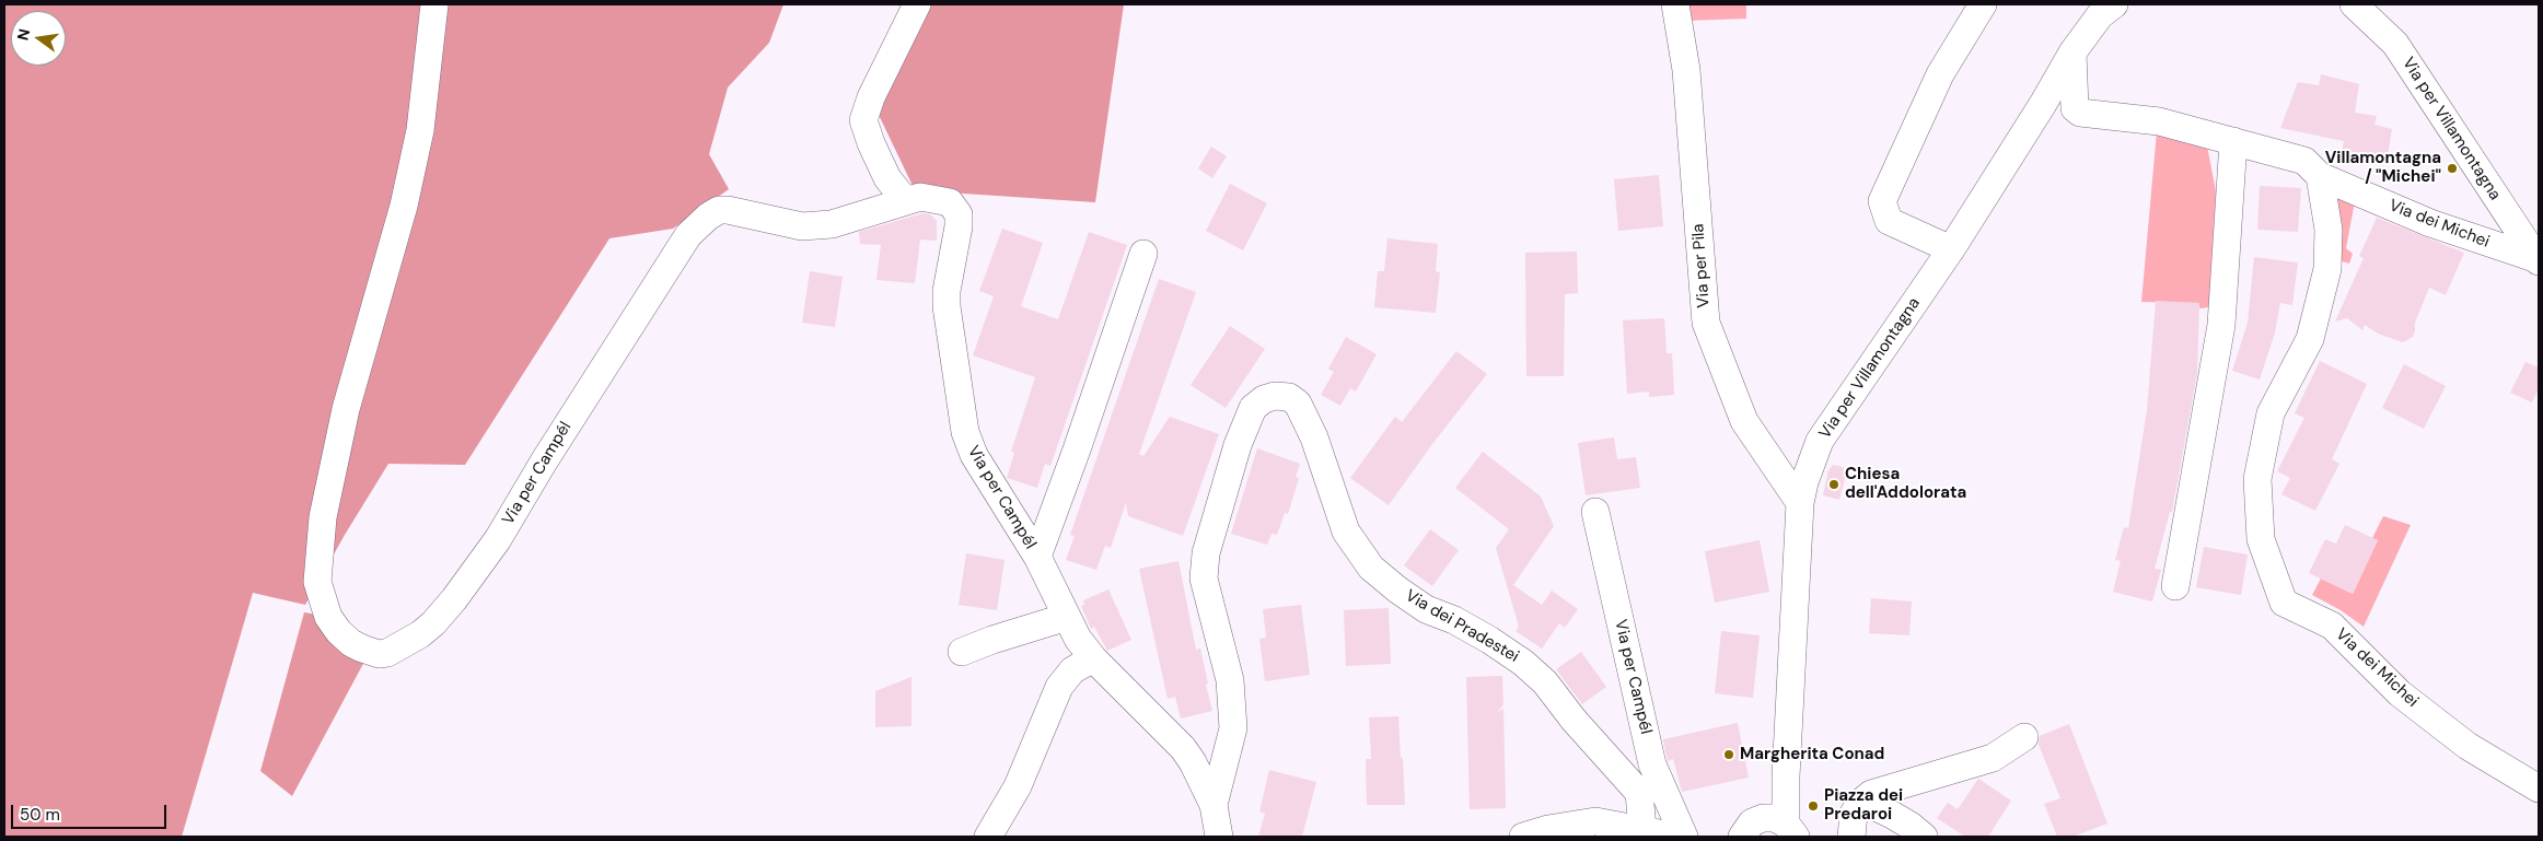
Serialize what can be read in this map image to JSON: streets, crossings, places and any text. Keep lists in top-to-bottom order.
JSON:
{
  "streets": {
    "street": [
      "Via per Villamontagna",
      "Via dei Michei",
      "Via per Pila",
      "Via per Campél",
      "Via dei Pradestei"
    ]
  },
  "crossings": [
    ["Via per Villamontagna", "Via dei Michei"],
    ["Via per Villamontagna", "Via per Pila"],
    ["Via per Campél", "Via dei Pradestei"]
  ],
  "places": [
    "Villamontagna / \"Michei\"",
    "Chiesa dell'Addolorata",
    "Margherita Conad",
    "Piazza dei Predaroi"
  ],
  "scale_bar": "50 m",
  "north": "left"
}
